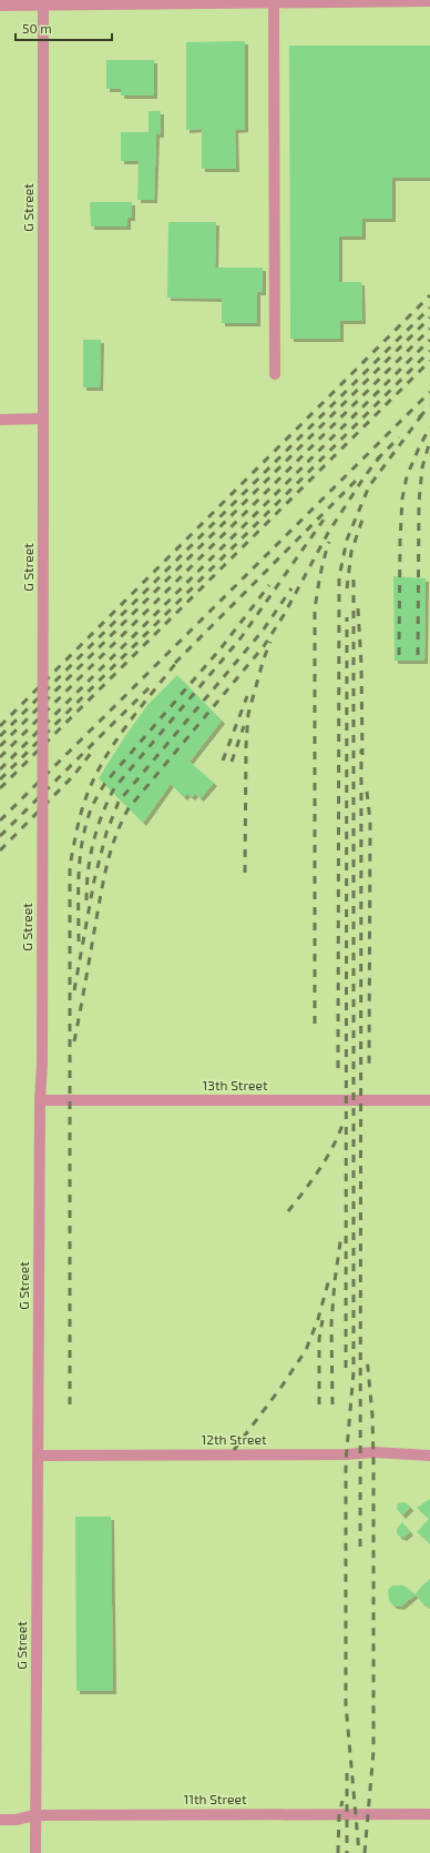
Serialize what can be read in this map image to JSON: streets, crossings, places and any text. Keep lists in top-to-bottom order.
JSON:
{
  "streets": {
    "lane": [
      "G Street",
      "13th Street",
      "12th Street",
      "11th Street"
    ]
  },
  "crossings": [
    ["G Street", "13th Street"],
    ["G Street", "12th Street"],
    ["G Street", "11th Street"]
  ],
  "scale_bar": "50 m"
}
